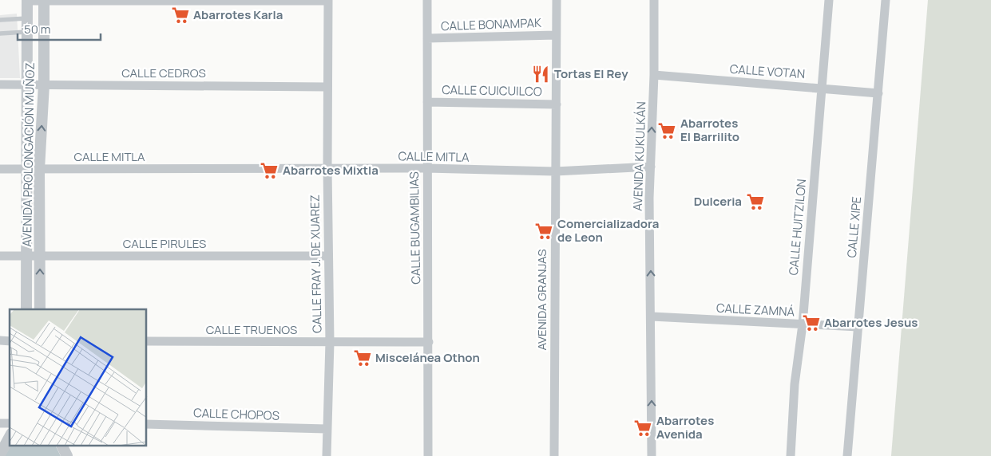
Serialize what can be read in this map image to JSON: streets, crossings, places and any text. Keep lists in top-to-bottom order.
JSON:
{
  "streets": {
    "street": [
      "CALLE BONAMPAK",
      "CALLE VOTAN",
      "CALLE CEDROS",
      "CALLE CUICUILCO",
      "AVENIDA PROLONGACIÓN MUÑOZ",
      "AVENIDA KUKULKÁN",
      "CALLE MITLA",
      "CALLE HUITZILON",
      "CALLE XIPE",
      "CALLE BUGAMBILIAS",
      "CALLE PIRULES",
      "CALLE FRAY J. DE XUAREZ",
      "AVENIDA GRANJAS",
      "CALLE ZAMNÁ",
      "CALLE TRUENOS",
      "CALLE CHOPOS"
    ]
  },
  "crossings": [
    ["CALLE BONAMPAK", "CALLE BUGAMBILIAS"],
    ["CALLE BONAMPAK", "AVENIDA GRANJAS"],
    ["CALLE VOTAN", "AVENIDA KUKULKÁN"],
    ["CALLE VOTAN", "CALLE HUITZILON"],
    ["CALLE VOTAN", "CALLE XIPE"],
    ["CALLE CEDROS", "AVENIDA PROLONGACIÓN MUÑOZ"],
    ["CALLE CEDROS", "CALLE FRAY J. DE XUAREZ"],
    ["CALLE CUICUILCO", "CALLE BUGAMBILIAS"],
    ["CALLE CUICUILCO", "AVENIDA GRANJAS"],
    ["AVENIDA PROLONGACIÓN MUÑOZ", "CALLE MITLA"],
    ["AVENIDA PROLONGACIÓN MUÑOZ", "CALLE PIRULES"],
    ["AVENIDA KUKULKÁN", "CALLE MITLA"],
    ["AVENIDA KUKULKÁN", "CALLE ZAMNÁ"],
    ["CALLE MITLA", "CALLE BUGAMBILIAS"],
    ["CALLE MITLA", "CALLE FRAY J. DE XUAREZ"],
    ["CALLE MITLA", "AVENIDA GRANJAS"],
    ["CALLE HUITZILON", "CALLE ZAMNÁ"],
    ["CALLE XIPE", "CALLE ZAMNÁ"],
    ["CALLE BUGAMBILIAS", "CALLE TRUENOS"],
    ["CALLE PIRULES", "CALLE FRAY J. DE XUAREZ"],
    ["CALLE FRAY J. DE XUAREZ", "CALLE TRUENOS"],
    ["CALLE FRAY J. DE XUAREZ", "CALLE CHOPOS"]
  ],
  "one_way": ["AVENIDA KUKULKÁN"],
  "places": {
    "supermarket": [
      "Abarrotes Karla",
      "Abarrotes El Barrilito",
      "Abarrotes Mixtla",
      "Dulceria",
      "Comercializadora de Leon",
      "Abarrotes Jesus",
      "Miscelánea Othon",
      "Abarrotes Avenida"
    ],
    "restaurant": ["Tortas El Rey"]
  },
  "scale_bar": "50 m"
}
